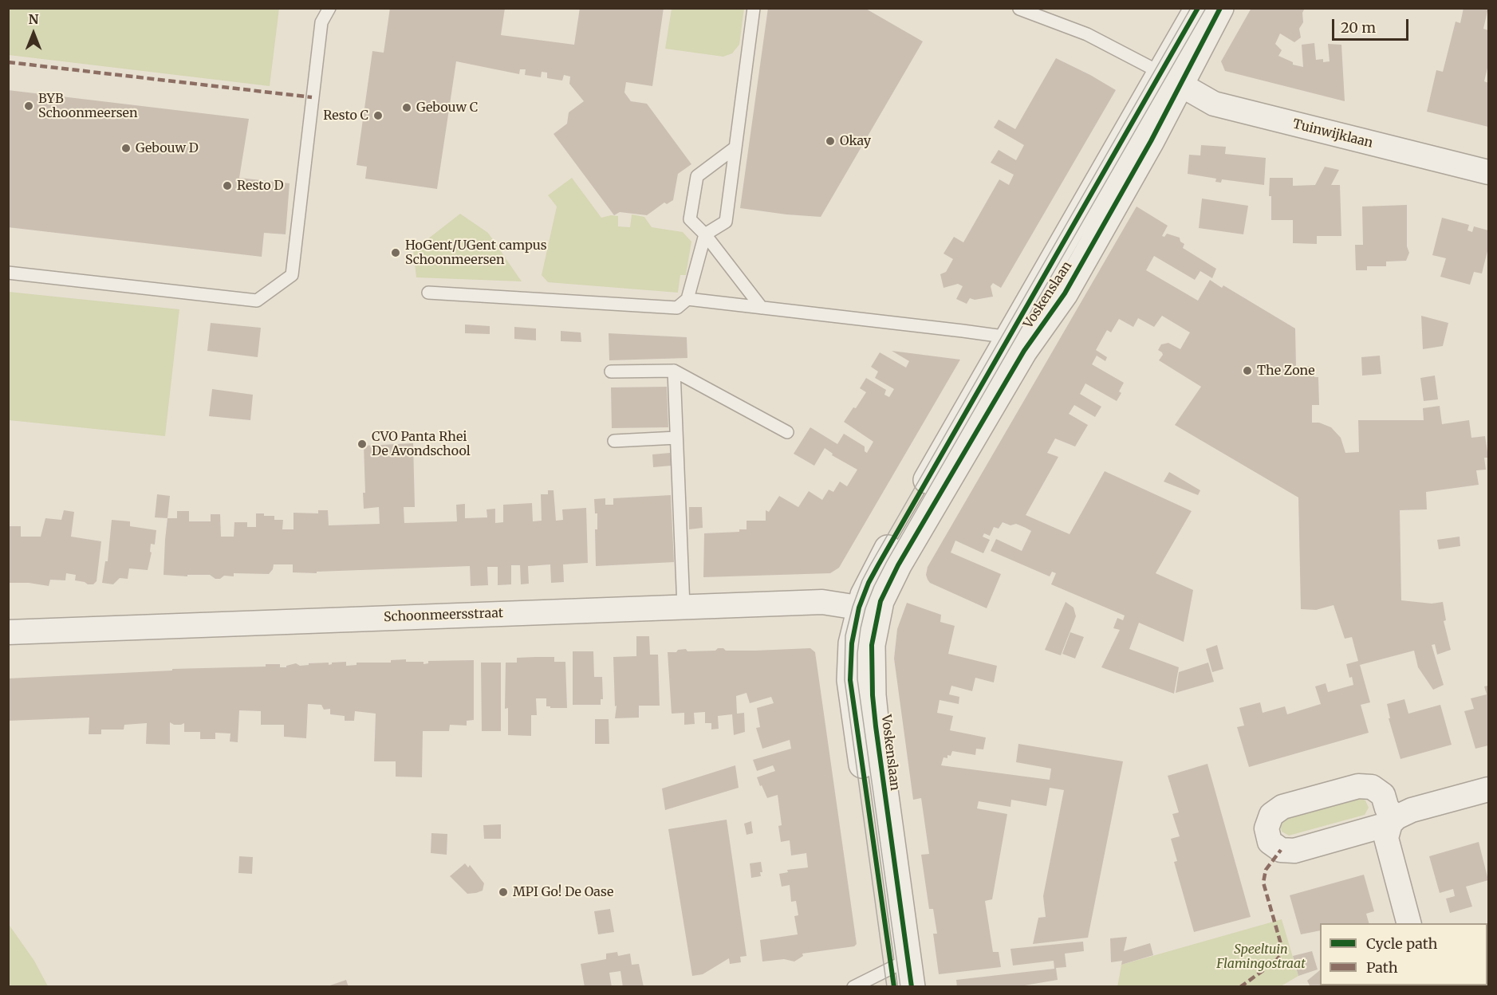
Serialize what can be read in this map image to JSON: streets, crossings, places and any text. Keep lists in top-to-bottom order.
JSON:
{
  "streets": {
    "street": ["Tuinwijklaan", "Voskenslaan", "Schoonmeersstraat"]
  },
  "crossings": [
    ["Tuinwijklaan", "Voskenslaan"],
    ["Voskenslaan", "Schoonmeersstraat"]
  ],
  "parks": ["Speeltuin Flamingostraat"],
  "places": [
    "BYB Schoonmeersen",
    "Gebouw C",
    "Resto C",
    "Okay",
    "Gebouw D",
    "Resto D",
    "HoGent/UGent campus Schoonmeersen",
    "The Zone",
    "CVO Panta Rhei De Avondschool",
    "MPI Go! De Oase"
  ],
  "legend": ["Cycle path", "Path"],
  "scale_bar": "20 m",
  "north": "top"
}
